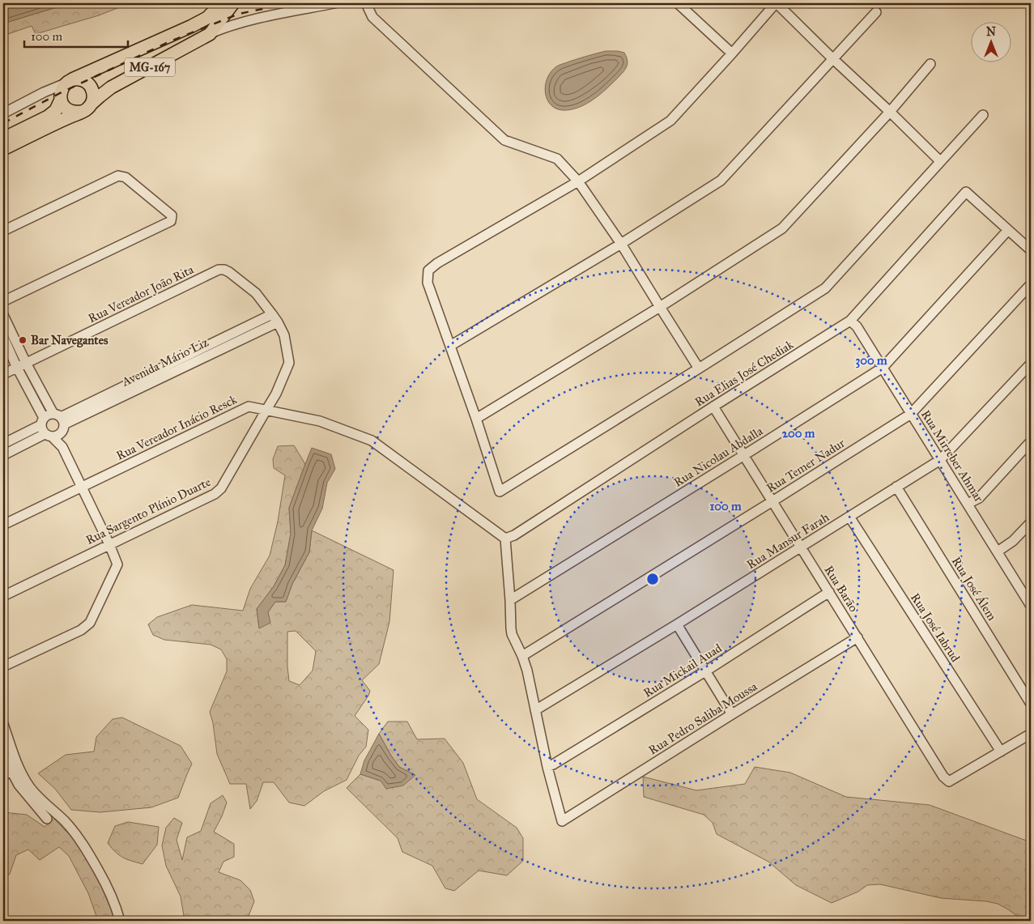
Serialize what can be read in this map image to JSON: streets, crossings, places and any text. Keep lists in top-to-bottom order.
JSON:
{
  "streets": {
    "main road": ["MG-167"],
    "street": [
      "Rua Vereador João Rita",
      "Avenida Mário Liz",
      "Rua Elias José Chediak",
      "Rua Vereador Inácio Resck",
      "Rua Mirreber Ahmar",
      "Rua Nicolau Abdalla",
      "Rua Temer Nadur",
      "Rua Sargento Plínio Duarte",
      "Rua Mansur Farah",
      "Rua Barão",
      "Rua José Álem",
      "Rua José Iabrud",
      "Rua Mickail Auad",
      "Rua Pedro Saliba Moussa"
    ]
  },
  "crossings": [
    ["Rua Vereador João Rita", "Rua Sargento Plínio Duarte"],
    ["Avenida Mário Liz", "Rua Sargento Plínio Duarte"],
    ["Rua Elias José Chediak", "Rua Vereador Inácio Resck"],
    ["Rua Elias José Chediak", "Rua Mirreber Ahmar"],
    ["Rua Elias José Chediak", "Rua Nicolau Abdalla"],
    ["Rua Elias José Chediak", "Rua Barão"],
    ["Rua Vereador Inácio Resck", "Rua Sargento Plínio Duarte"],
    ["Rua Mirreber Ahmar", "Rua Nicolau Abdalla"],
    ["Rua Mirreber Ahmar", "Rua Temer Nadur"],
    ["Rua Mirreber Ahmar", "Rua Mansur Farah"],
    ["Rua Nicolau Abdalla", "Rua Barão"],
    ["Rua Temer Nadur", "Rua Barão"],
    ["Rua Mansur Farah", "Rua Barão"],
    ["Rua Mansur Farah", "Rua José Álem"],
    ["Rua Mansur Farah", "Rua José Iabrud"],
    ["Rua Barão", "Rua José Iabrud"],
    ["Rua Barão", "Rua Mickail Auad"],
    ["Rua Barão", "Rua Pedro Saliba Moussa"],
    ["Rua Mickail Auad", "Rua Pedro Saliba Moussa"]
  ],
  "places": ["Bar Navegantes"],
  "scale_bar": "100 m",
  "north": "top",
  "rings": ["300 m", "200 m", "100 m"]
}
